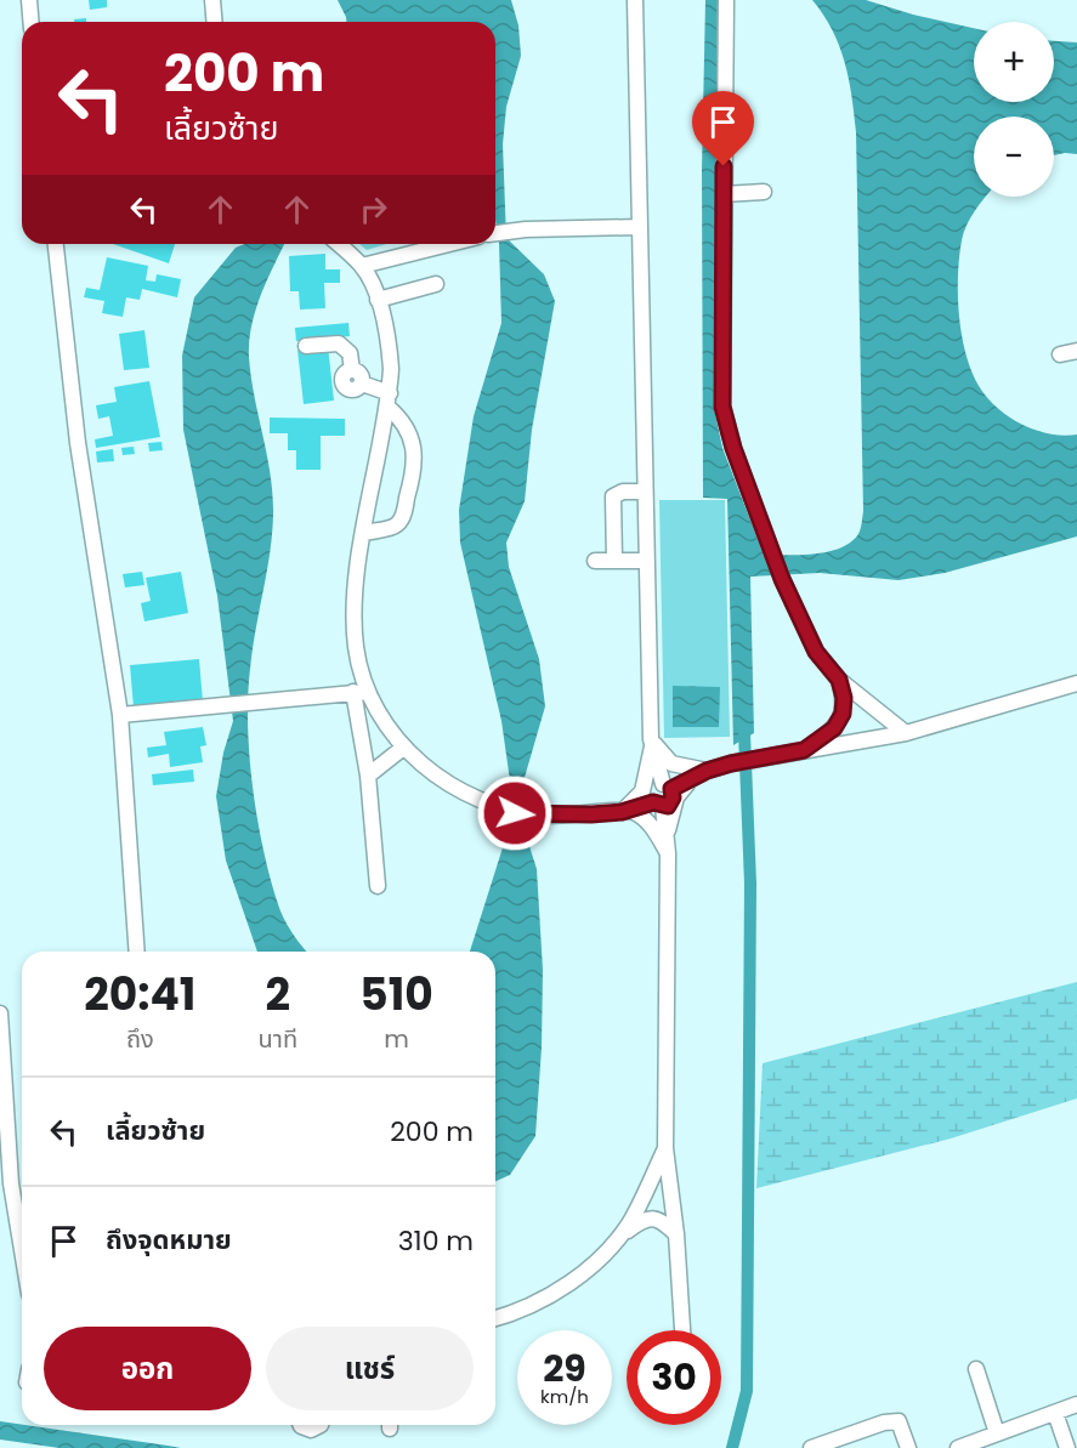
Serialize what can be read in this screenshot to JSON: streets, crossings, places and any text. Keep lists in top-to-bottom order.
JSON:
{
  "page": {
    "map_buttons": ["+", "−"],
    "turn": ["200 m", "เลี้ยวซ้าย"],
    "eta": [
      "20:41",
      "ถึง",
      "2",
      "นาที",
      "510",
      "m"
    ],
    "list": [
      {
        "name": "เลี้ยวซ้าย",
        "value": "200 m"
      },
      {
        "name": "ถึงจุดหมาย",
        "value": "310 m"
      }
    ],
    "buttons": ["ออก", "แชร์"],
    "speed": "29 km/h",
    "limit": "30"
  }
}
